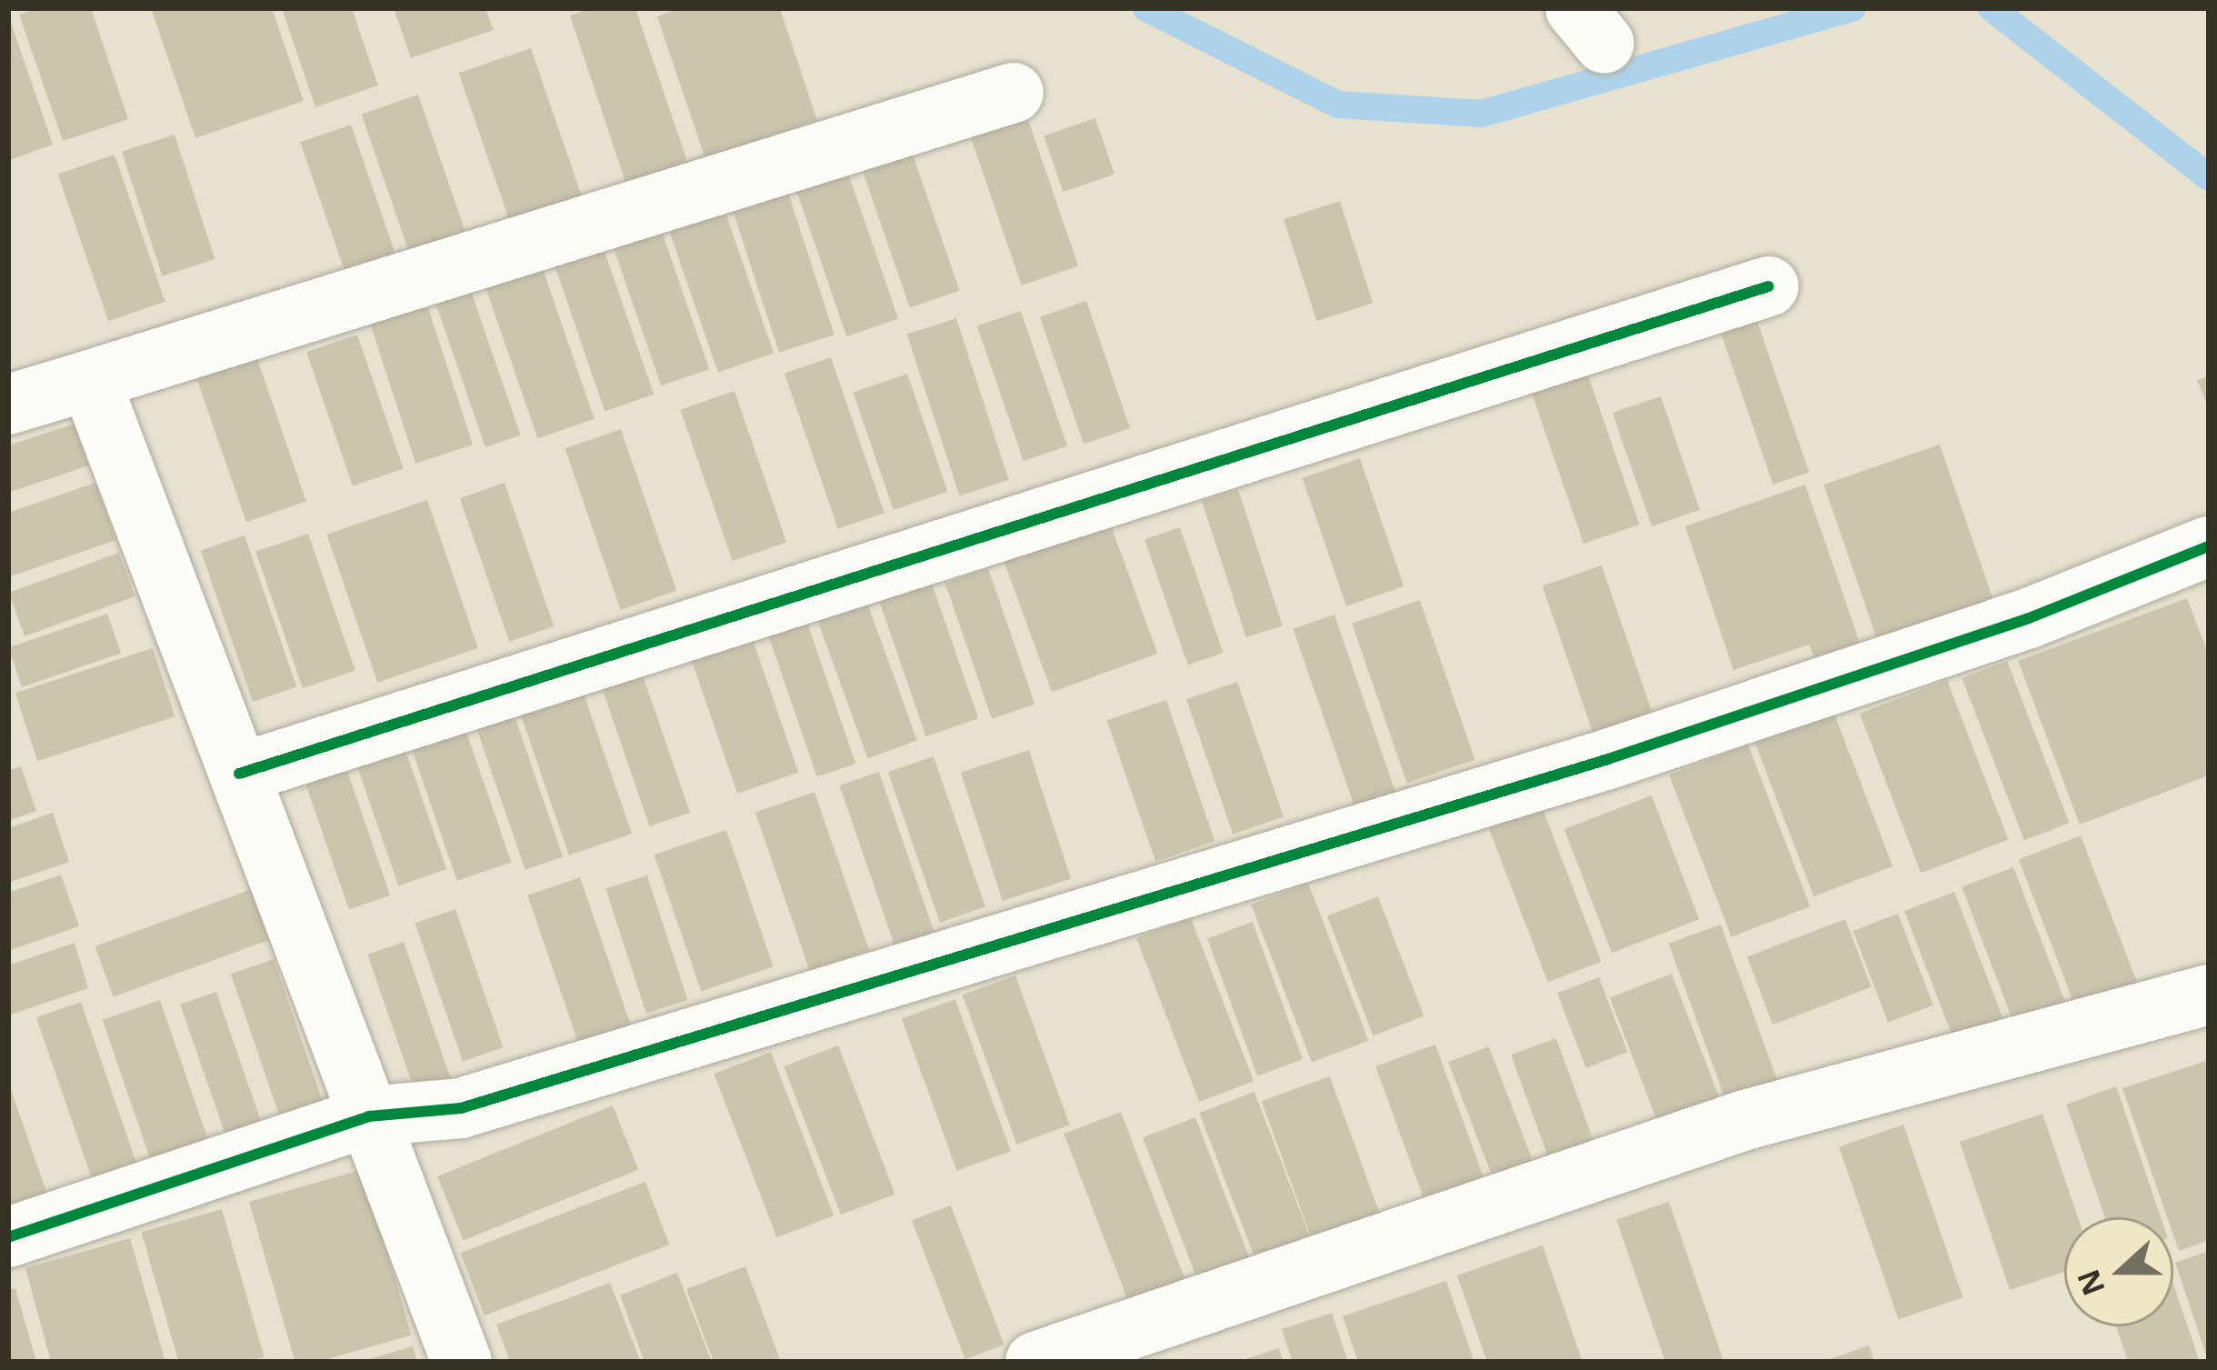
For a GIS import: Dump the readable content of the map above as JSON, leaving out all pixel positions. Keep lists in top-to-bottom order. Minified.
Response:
{"north":"left"}
